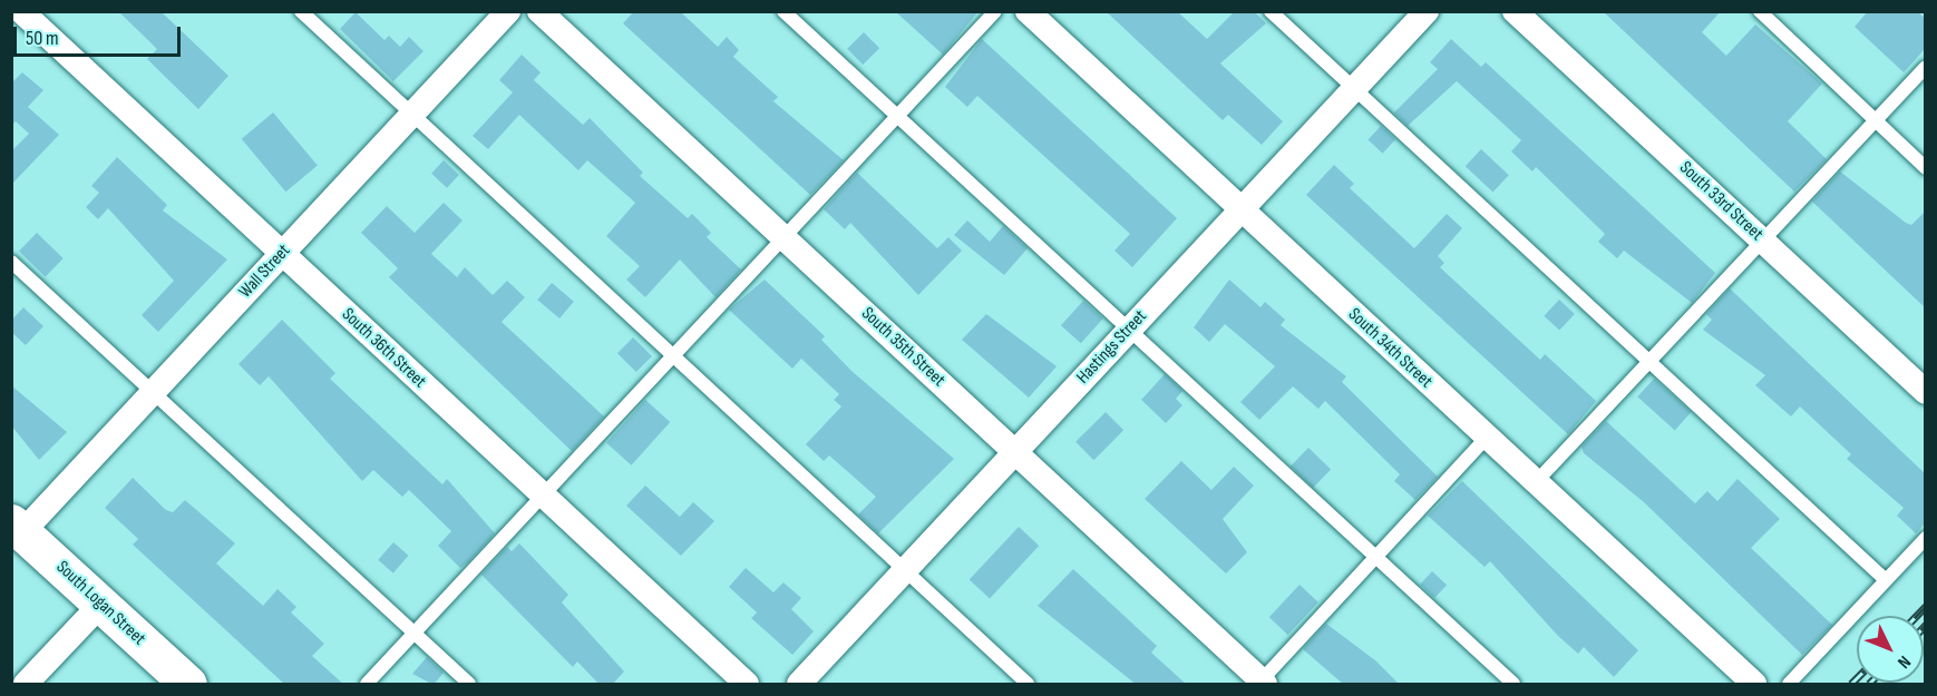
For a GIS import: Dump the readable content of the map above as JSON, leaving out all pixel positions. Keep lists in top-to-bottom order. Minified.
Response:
{"streets":{"street":["South 33rd Street","Wall Street","South 35th Street","Hastings Street","South 36th Street","South 34th Street","South Logan Street"]},"crossings":[["Wall Street","South 36th Street"],["Wall Street","South Logan Street"],["South 35th Street","Hastings Street"],["Hastings Street","South 34th Street"]],"scale_bar":"50 m","north":"bottom right"}
